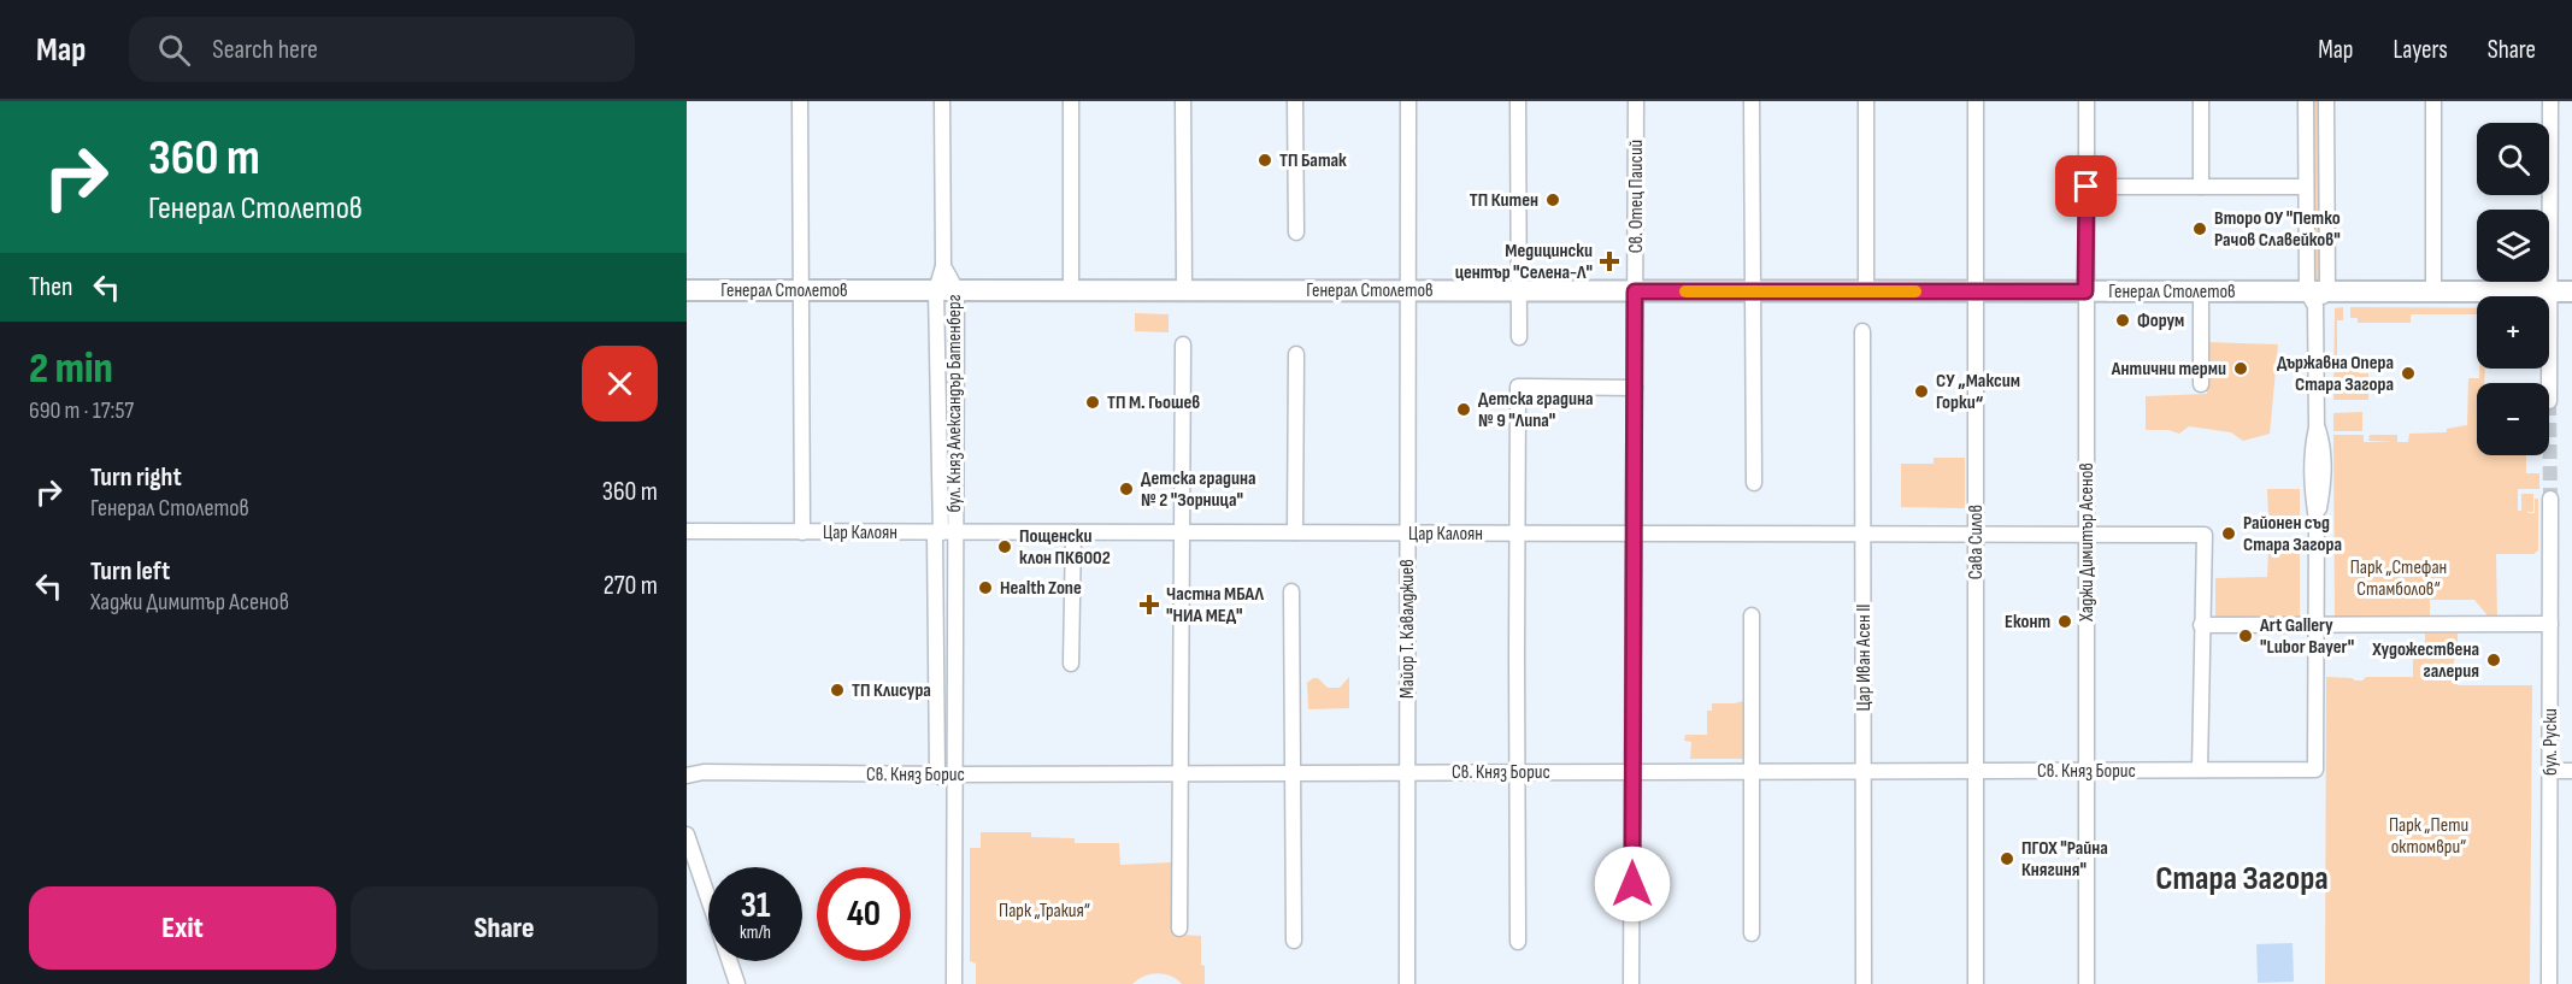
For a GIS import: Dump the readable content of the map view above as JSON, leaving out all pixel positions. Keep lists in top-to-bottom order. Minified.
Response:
{"streets":{"main road":["Генерал Столетов"],"street":["Св. Отец Паисий","бул. Княз Александър Батенберг","Цар Калоян","Сава Силов","Хаджи Димитър Асенов","Майор Т. Кавалджиев","Цар Иван Асен II","бул. Руски","Св. Княз Борис"]},"crossings":[["Св. Отец Паисий","Генерал Столетов"],["Св. Отец Паисий","Цар Калоян"],["Св. Отец Паисий","Св. Княз Борис"],["Генерал Столетов","бул. Княз Александър Батенберг"],["Генерал Столетов","Сава Силов"],["Генерал Столетов","Хаджи Димитър Асенов"],["Генерал Столетов","Майор Т. Кавалджиев"],["бул. Княз Александър Батенберг","Цар Калоян"],["бул. Княз Александър Батенберг","Св. Княз Борис"],["Цар Калоян","Сава Силов"],["Цар Калоян","Хаджи Димитър Асенов"],["Цар Калоян","Майор Т. Кавалджиев"],["Цар Калоян","Цар Иван Асен II"],["Сава Силов","Св. Княз Борис"],["Хаджи Димитър Асенов","Св. Княз Борис"],["Майор Т. Кавалджиев","Св. Княз Борис"],["Цар Иван Асен II","Св. Княз Борис"]],"districts":["Стара Загора"],"parks":["Парк „Стефан Стамболов“","Парк „Пети октомври“","Парк „Тракия“"],"places":{"other":["ТП Батак","ТП Китен","Второ ОУ \"Петко Рачов Славейков\"","Форум","Антични терми","Държавна Опера Стара Загора","СУ „Максим Горки“","ТП М. Гьошев","Детска градина № 9 \"Липа\"","Детска градина № 2 \"Зорница\"","Районен съд Стара Загора","Пощенски клон ПК6002","Health Zone","Еконт","Art Gallery \"Lubor Bayer\"","Художествена галерия","ТП Клисура","ПГОХ \"Райна Княгиня\""],"health":["Медицински център \"Селена-Л\"","Частна МБАЛ \"НИА МЕД\""]},"page":{"header":"Map","search":"Search here","nav":["Map","Layers","Share"],"turn":["360 m","Генерал Столетов"],"map_buttons":["+","−"],"then":"Then","heading":["2 min","690 m · 17:57"],"list":[{"name":"Turn right","note":"Генерал Столетов","value":"360 m"},{"name":"Turn left","note":"Хаджи Димитър Асенов","value":"270 m"}],"speed":"31 km/h","limit":"40","buttons":["Exit","Share"]}}
